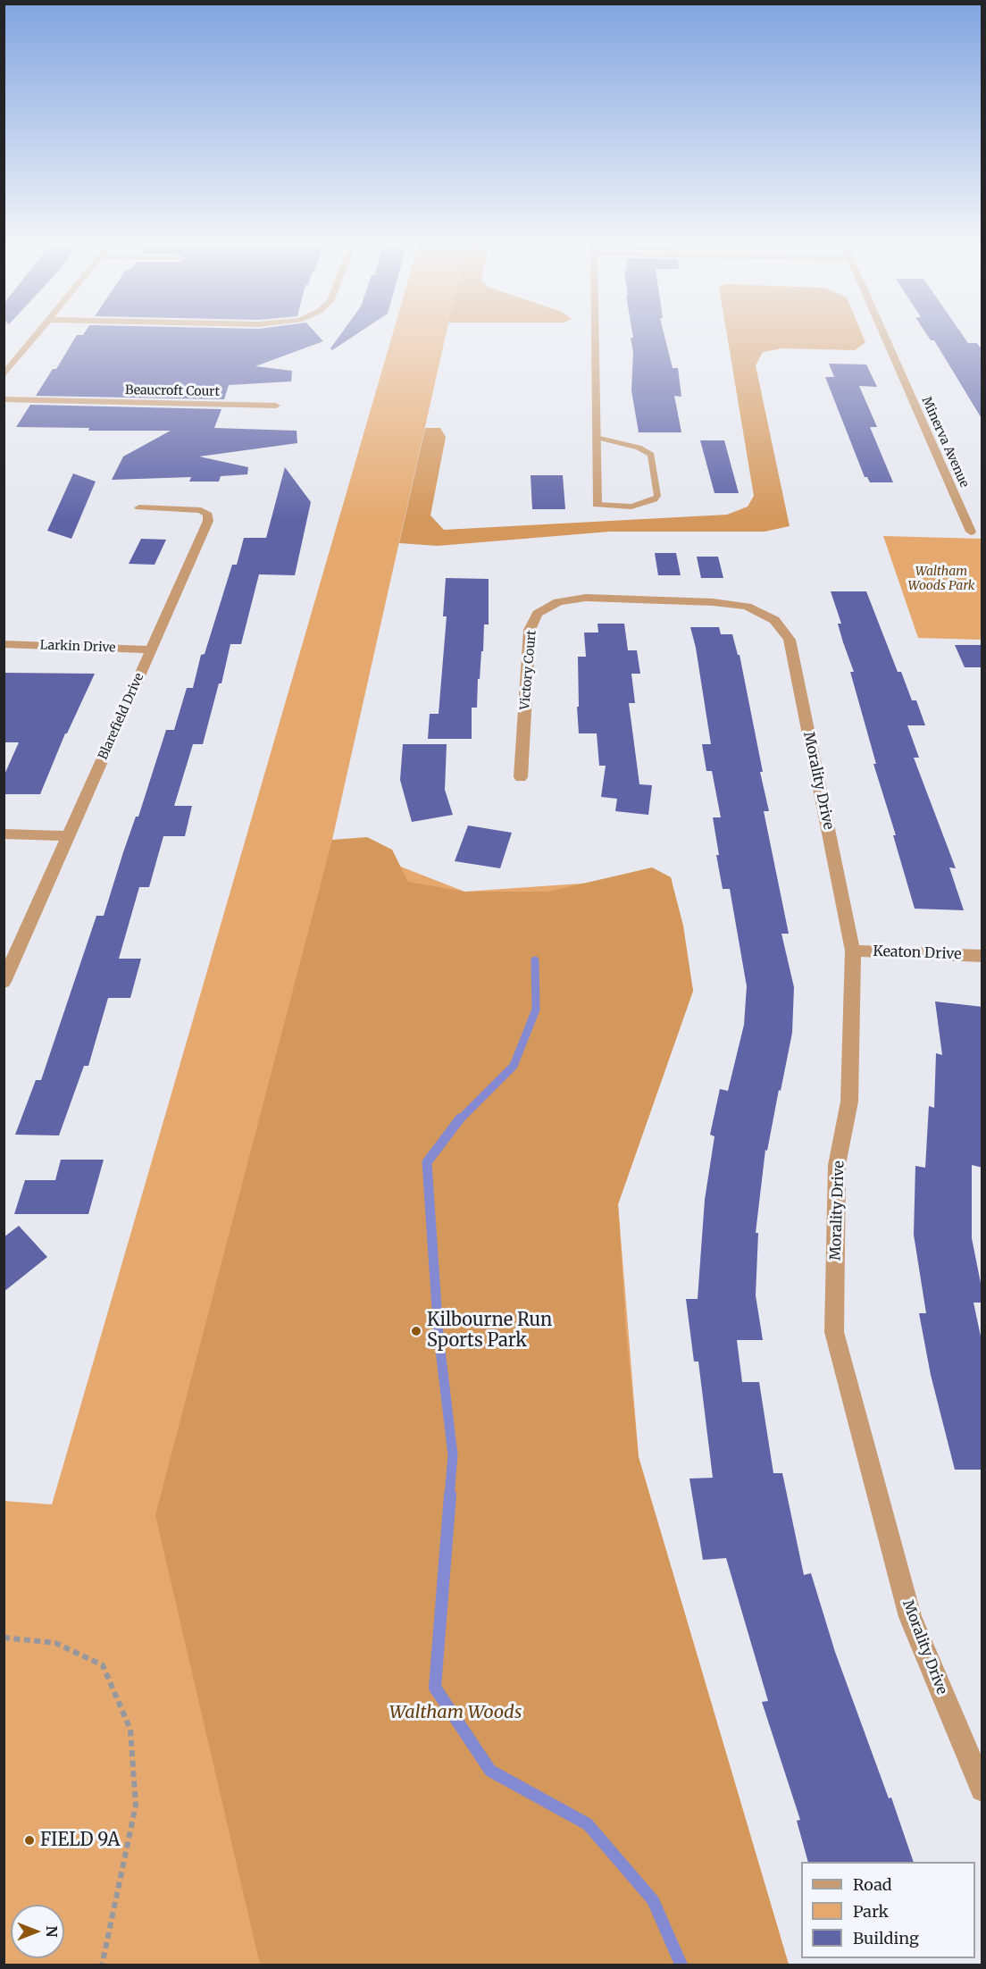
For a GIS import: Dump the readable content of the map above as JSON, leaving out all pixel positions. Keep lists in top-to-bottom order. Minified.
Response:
{"streets":{"street":["Beaucroft Court","Minerva Avenue","Larkin Drive","Victory Court","Blarefield Drive","Morality Drive","Keaton Drive"]},"crossings":[["Larkin Drive","Blarefield Drive"],["Victory Court","Morality Drive"],["Morality Drive","Keaton Drive"]],"parks":["Waltham Woods Park","Waltham Woods"],"places":["Kilbourne Run Sports Park","FIELD 9A"],"legend":["Road","Park","Building"],"north":"right"}
